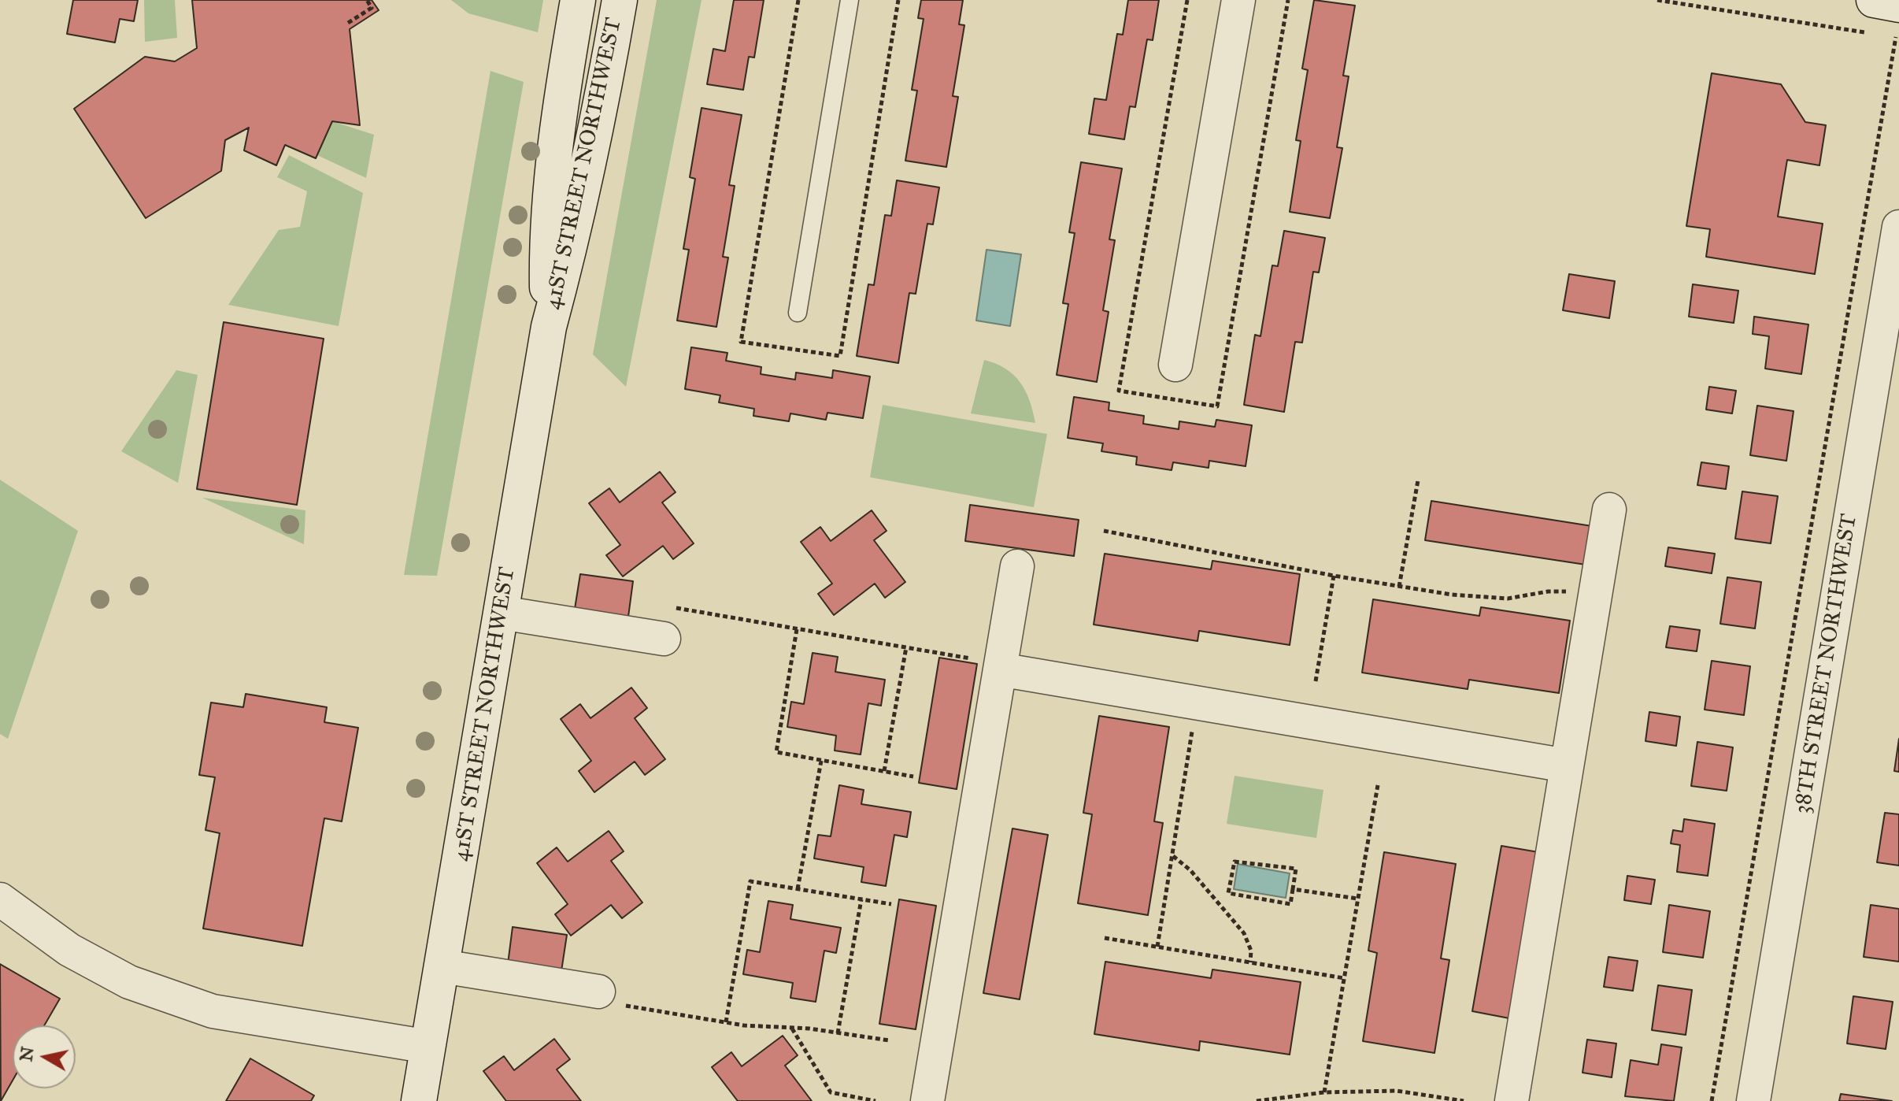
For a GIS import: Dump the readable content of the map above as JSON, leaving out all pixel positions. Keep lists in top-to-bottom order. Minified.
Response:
{"streets":{"main road":["41ST STREET NORTHWEST"],"street":["38TH STREET NORTHWEST"]},"north":"left"}
